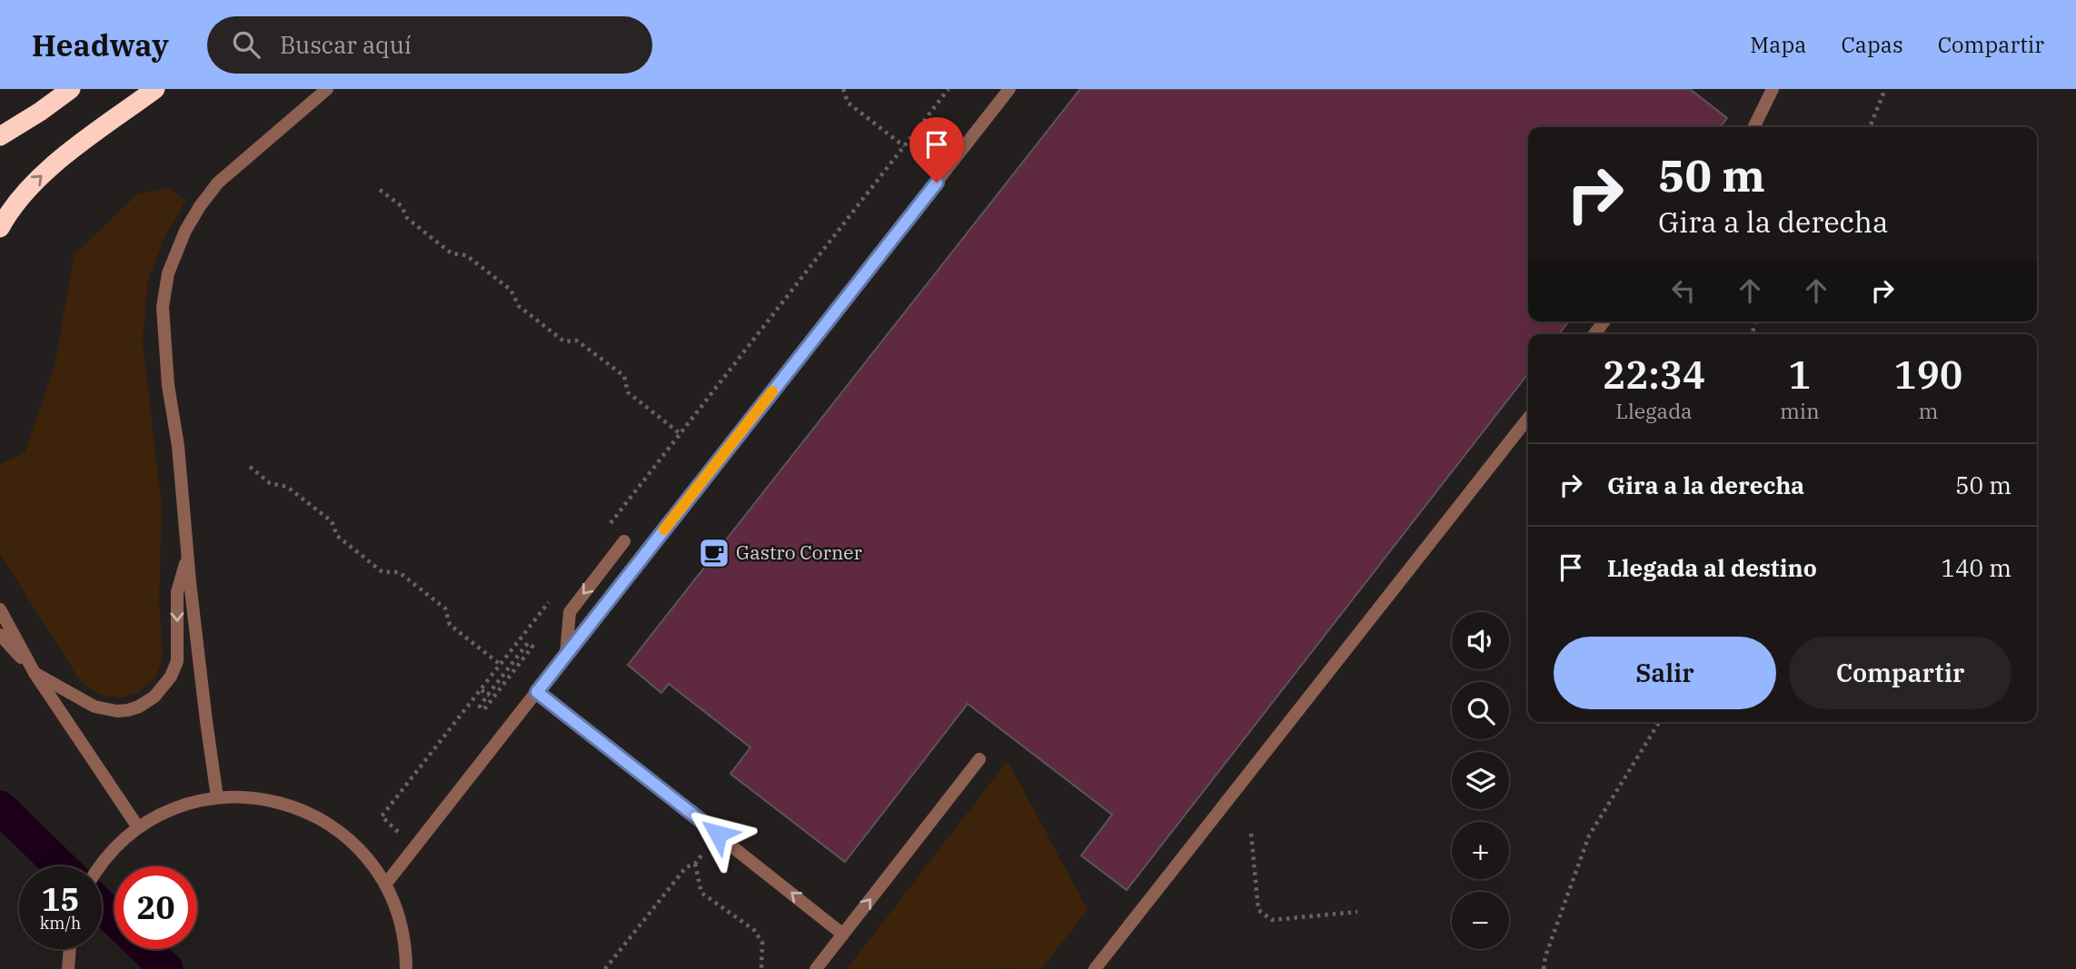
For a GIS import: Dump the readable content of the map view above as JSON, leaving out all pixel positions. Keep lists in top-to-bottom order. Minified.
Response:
{"places":{"cafe":["Gastro Corner"]},"page":{"header":"Headway","search":"Buscar aquí","nav":["Mapa","Capas","Compartir"],"turn":["50 m","Gira a la derecha"],"eta":["22:34","Llegada","1","min","190","m"],"list":[{"name":"Gira a la derecha","value":"50 m"},{"name":"Llegada al destino","value":"140 m"}],"map_buttons":["+","−"],"buttons":["Salir","Compartir"],"speed":"15 km/h","limit":"20"}}
